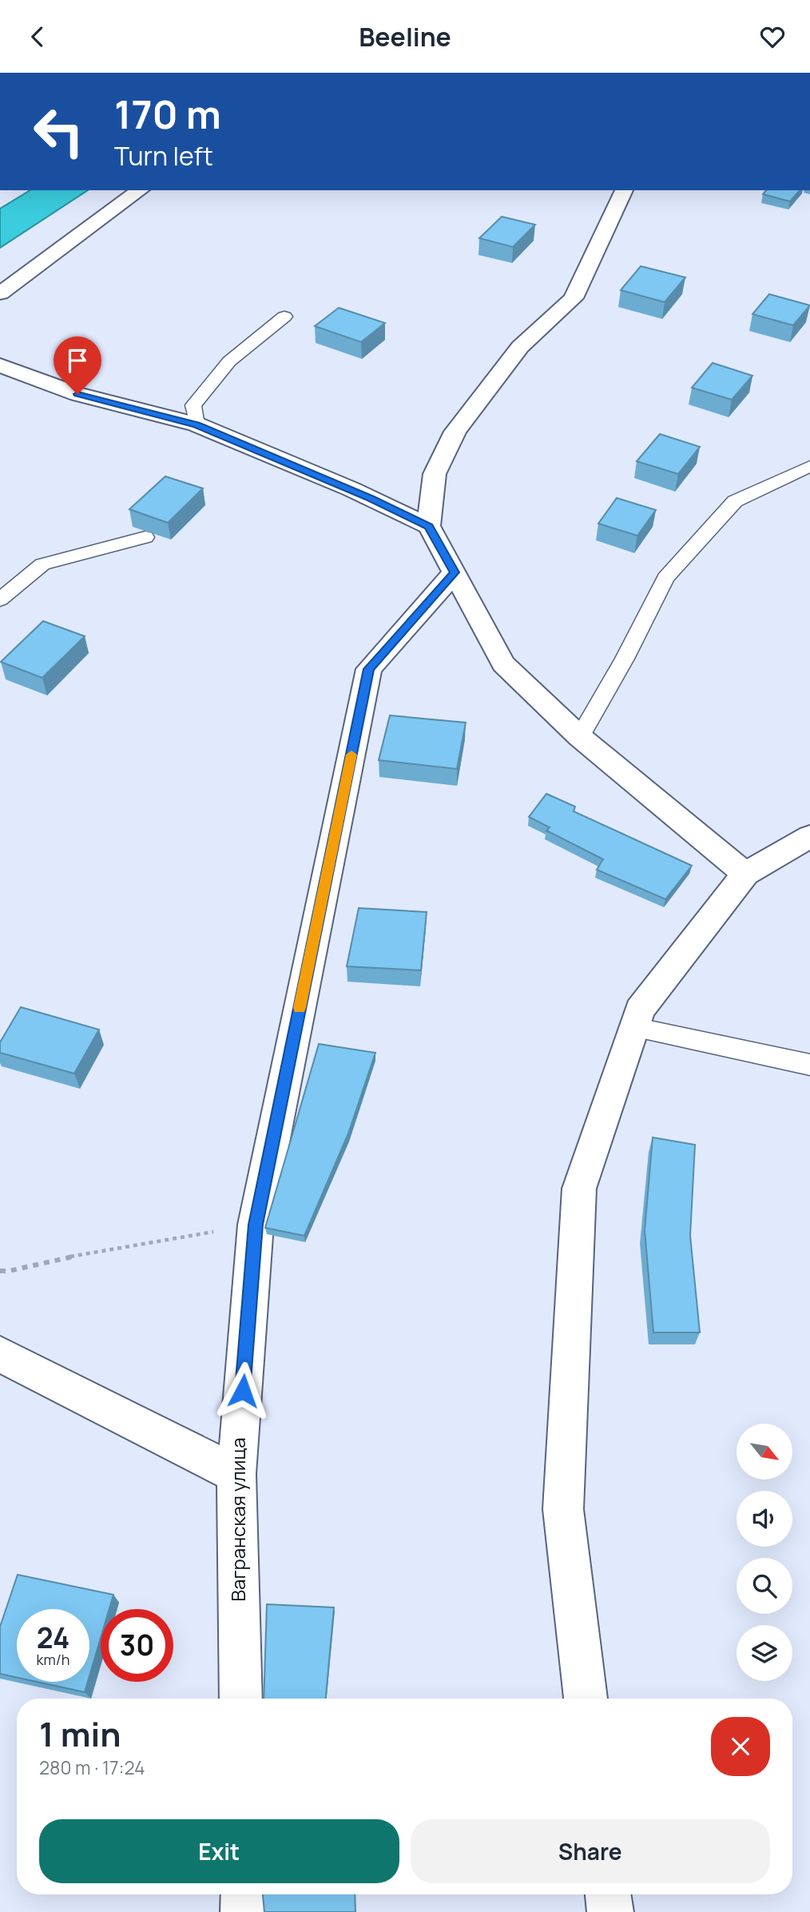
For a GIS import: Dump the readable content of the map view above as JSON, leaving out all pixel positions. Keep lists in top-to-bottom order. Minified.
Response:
{"streets":{"street":["Вагранская улица"]},"north":"bottom right","page":{"header":"Beeline","turn":["170 m","Turn left"],"speed":"24 km/h","limit":"30","heading":["1 min","280 m · 17:24"],"buttons":["Exit","Share"]}}
